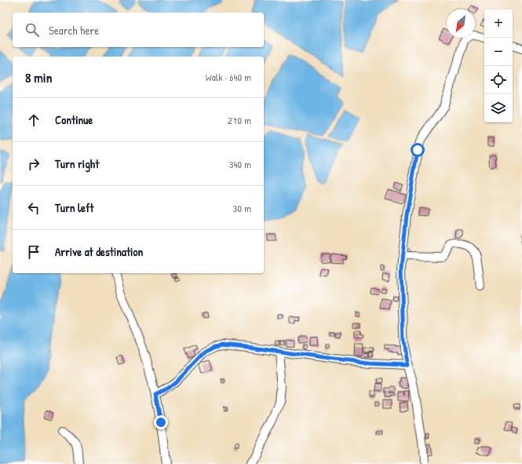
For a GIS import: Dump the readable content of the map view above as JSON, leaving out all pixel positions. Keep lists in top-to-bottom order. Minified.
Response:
{"north":"bottom left","page":{"map_buttons":["+","−"],"search":"Search here","heading":["8 min","Walk · 640 m"],"list":[["Continue","270 m"],["Turn right","340 m"],["Turn left","30 m"],"Arrive at destination"]}}
